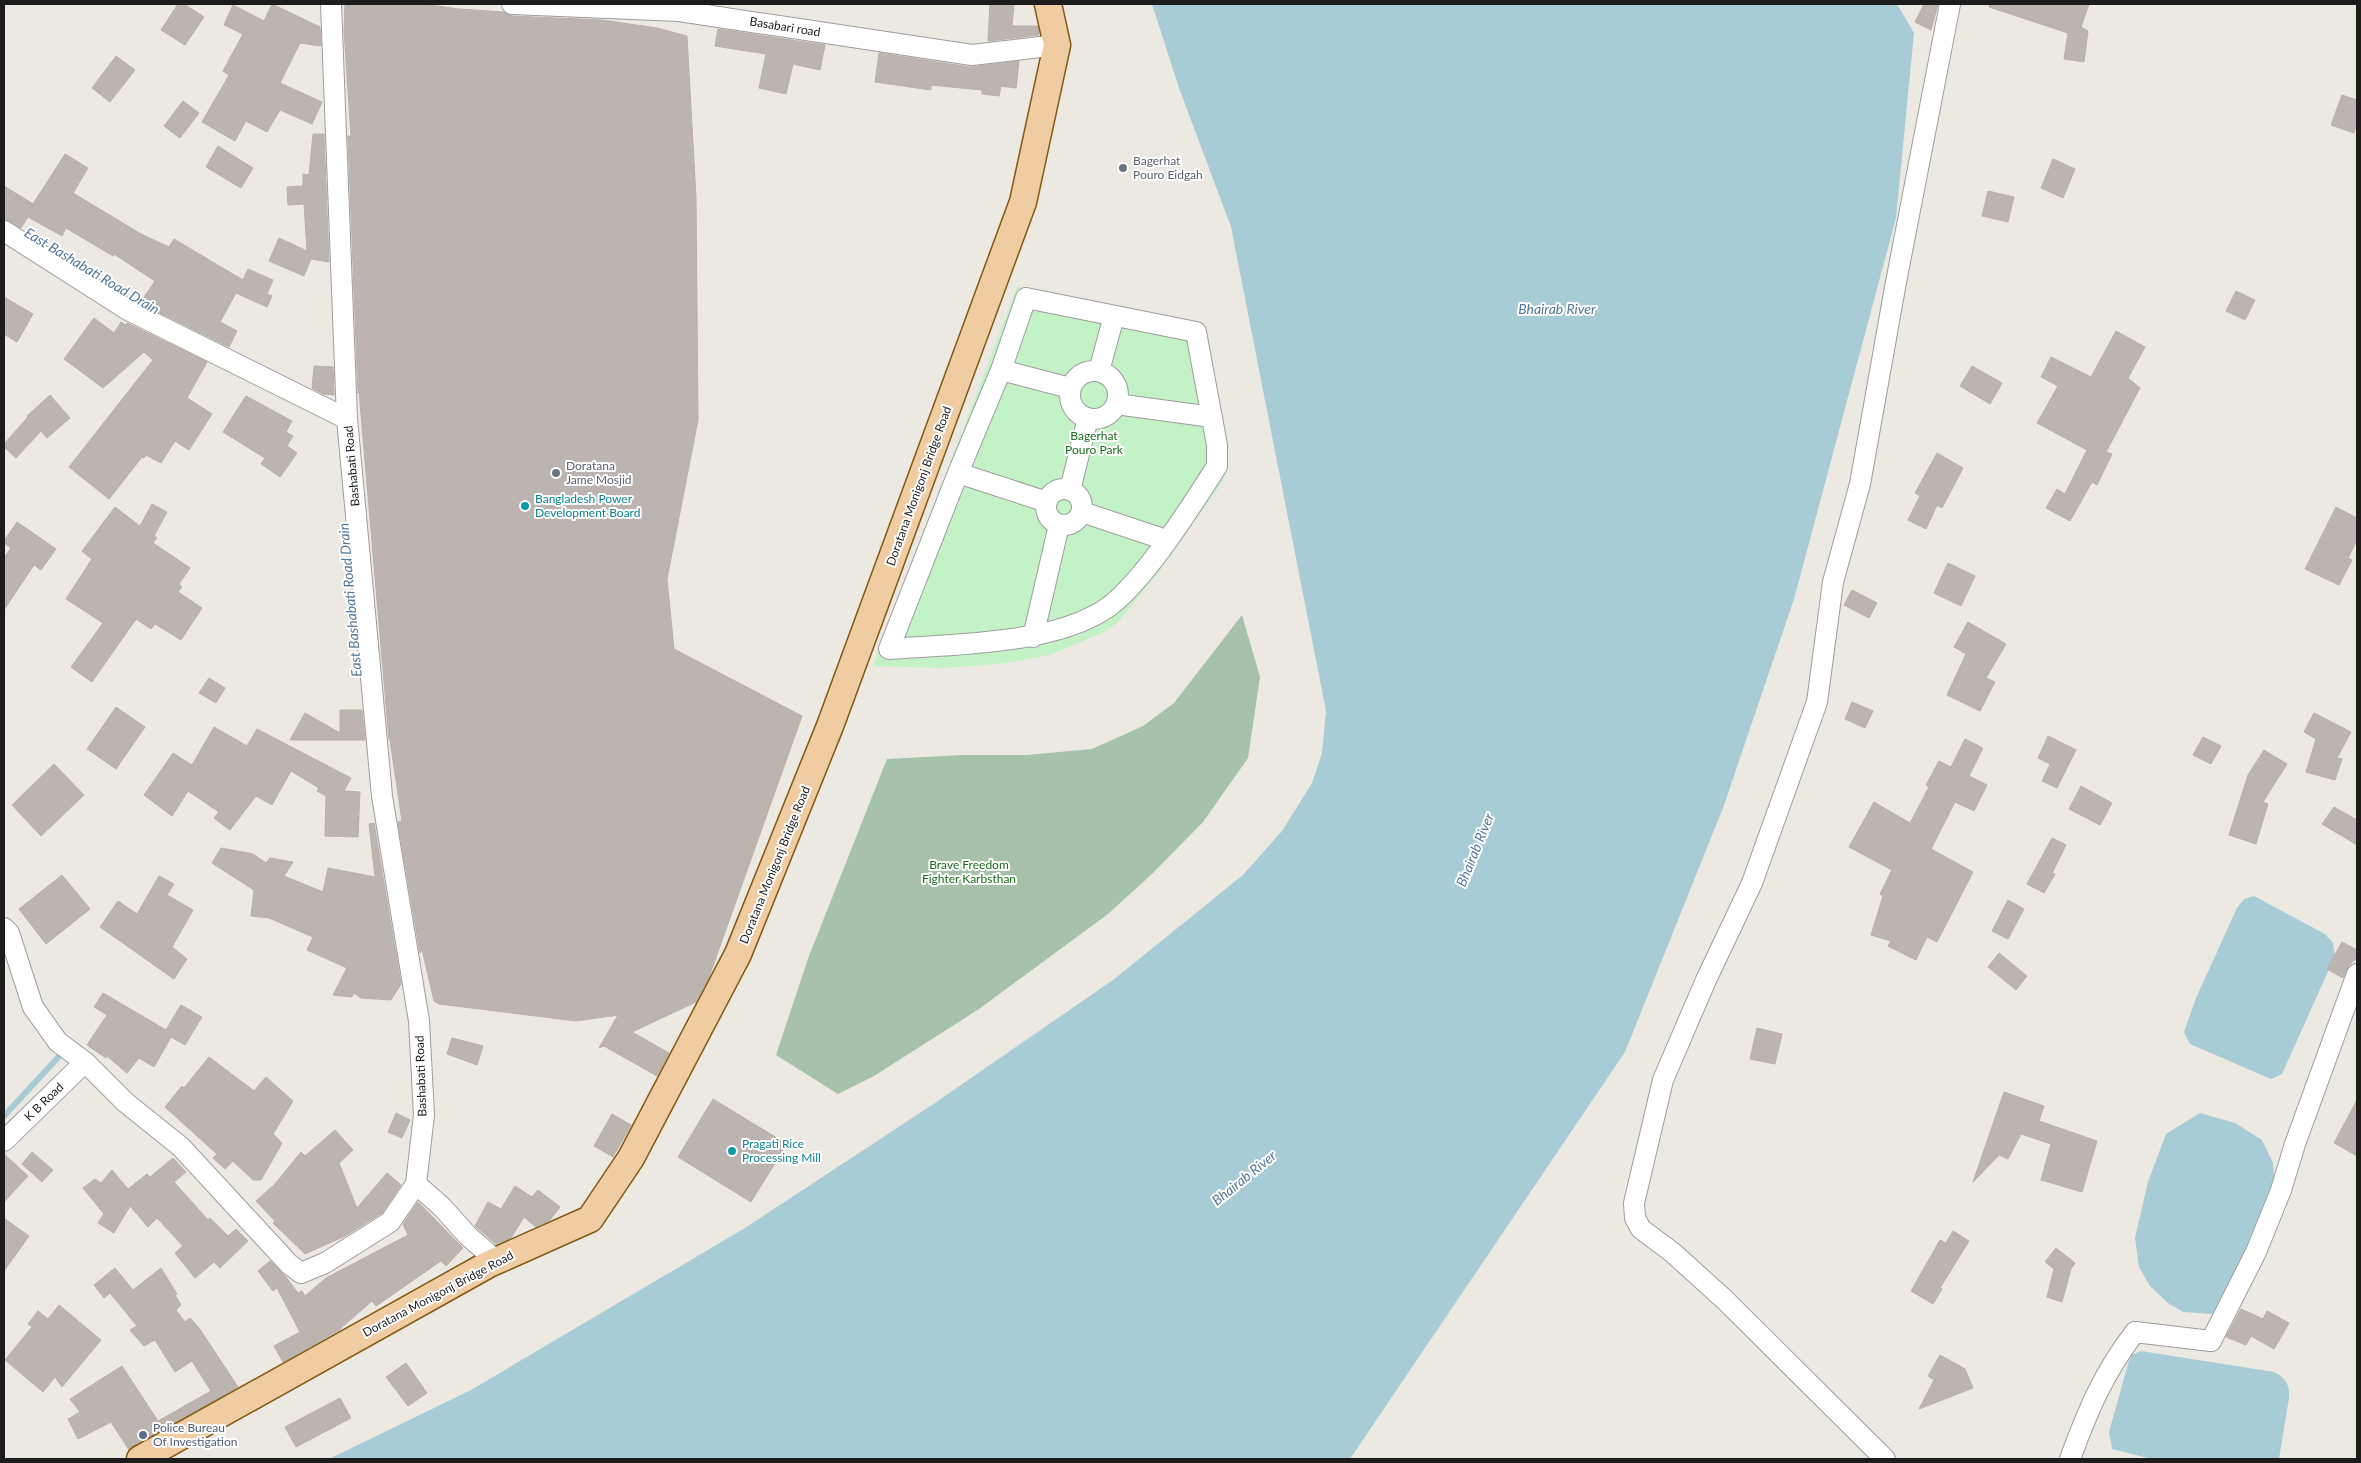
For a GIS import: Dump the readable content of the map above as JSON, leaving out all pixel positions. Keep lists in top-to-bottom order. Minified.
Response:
{"streets":{"main road":["Doratana Monigonj Bridge Road"],"street":["Basabari road","Bashabati Road","K B Road"]},"crossings":[["Basabari road","Doratana Monigonj Bridge Road"],["Bashabati Road","K B Road"]],"water":["East Bashabati Road Drain","Bhairab River"],"parks":["Bagerhat Pouro Park","Brave Freedom Fighter Karbsthan"],"places":["Bagerhat Pouro Eidgah","Doratana Jame Mosjid","Bangladesh Power Development Board","Pragati Rice Processing Mill","Police Bureau Of Investigation"]}
